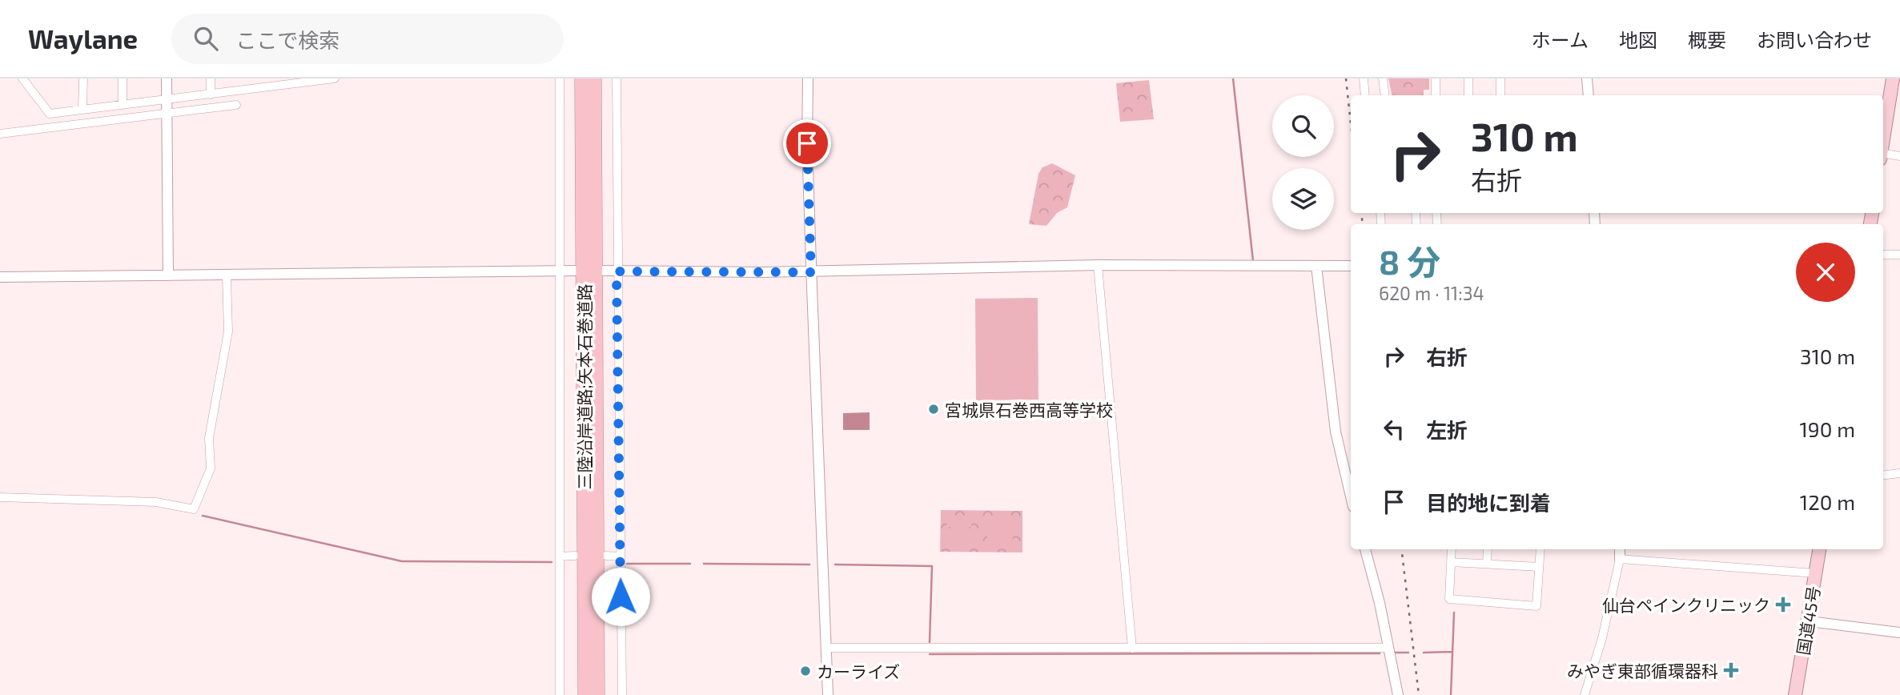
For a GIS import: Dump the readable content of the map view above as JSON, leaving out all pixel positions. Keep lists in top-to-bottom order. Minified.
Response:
{"streets":{"highway":["三陸沿岸道路;矢本石巻道路","国道45号"]},"places":{"other":["宮城県石巻西高等学校","カーライズ"],"health":["仙台ペインクリニック","みやぎ東部循環器科"]},"page":{"header":"Waylane","search":"ここで検索","nav":["ホーム","地図","概要","お問い合わせ"],"turn":["310 m","右折"],"heading":["8 分","620 m · 11:34"],"list":[{"name":"右折","value":"310 m"},{"name":"左折","value":"190 m"},{"name":"目的地に到着","value":"120 m"}]}}
